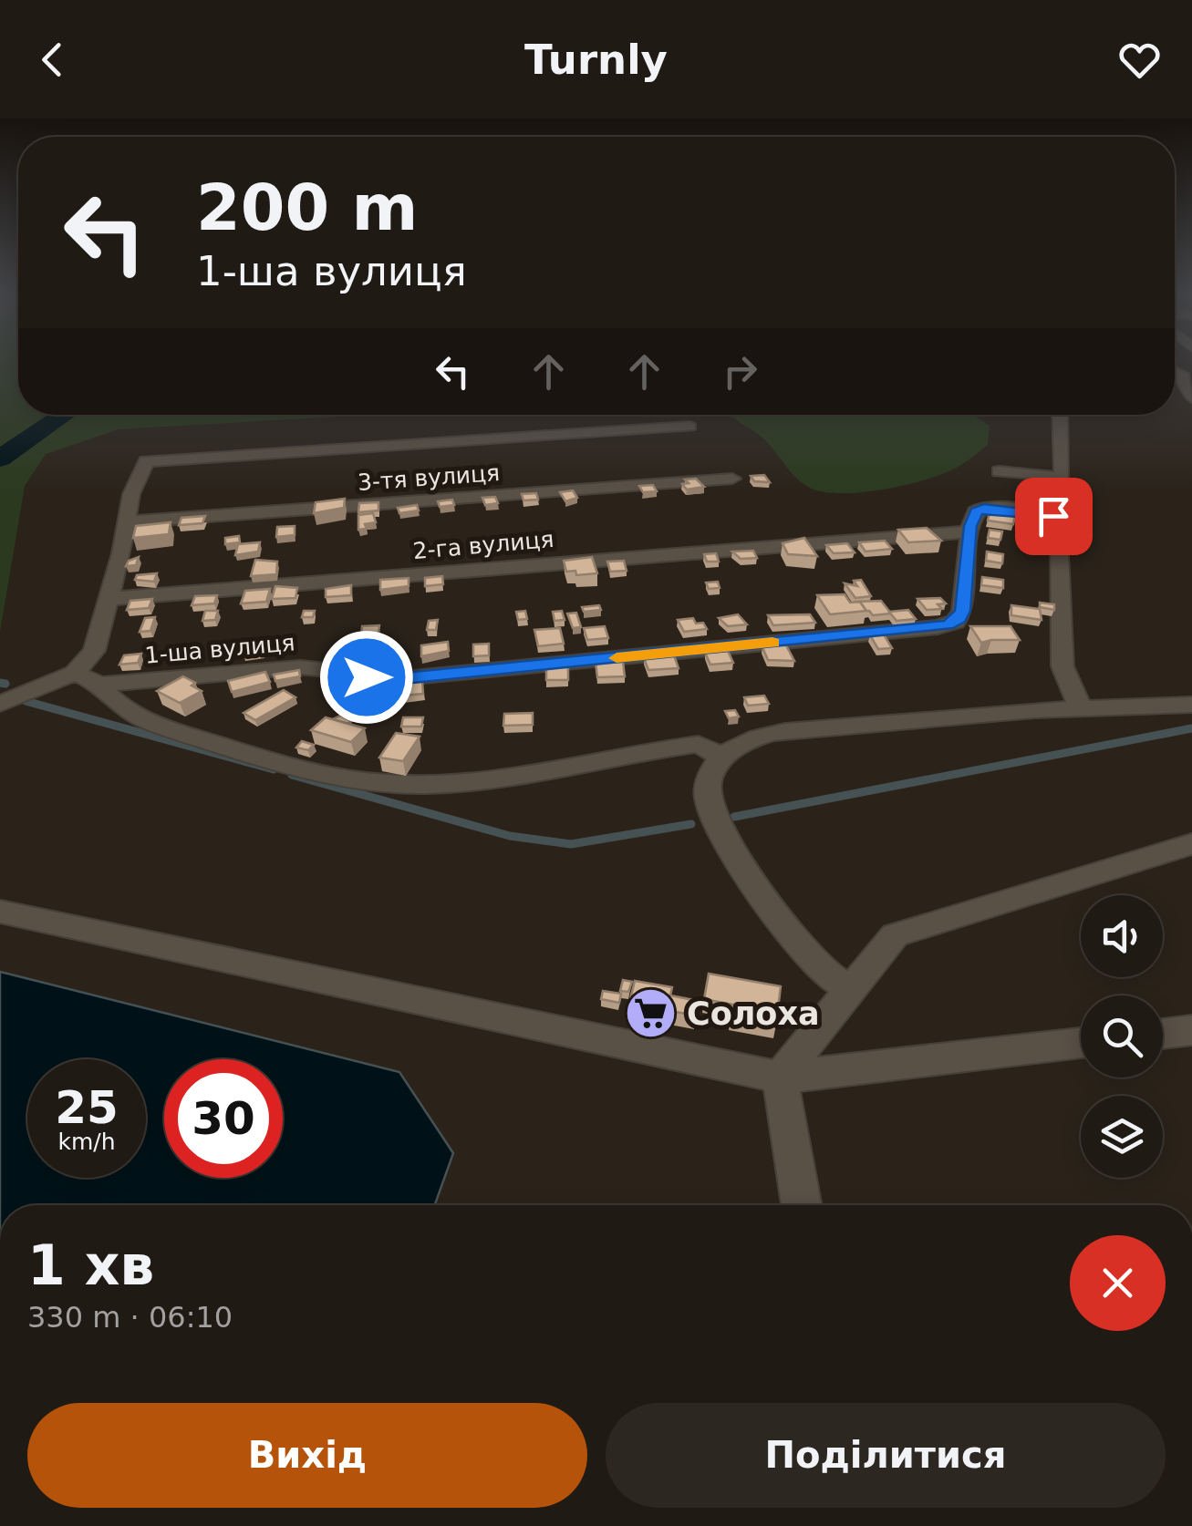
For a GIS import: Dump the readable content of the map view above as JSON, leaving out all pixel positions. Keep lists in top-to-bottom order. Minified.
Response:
{"streets":{"street":["3-тя вулиця","2-га вулиця","1-ша вулиця"]},"crossings":[["2-га вулиця","1-ша вулиця"]],"places":{"supermarket":["Солоха"]},"page":{"header":"Turnly","turn":["200 m","1-ша вулиця"],"speed":"25 km/h","limit":"30","heading":["1 хв","330 m · 06:10"],"buttons":["Вихід","Поділитися"]}}
